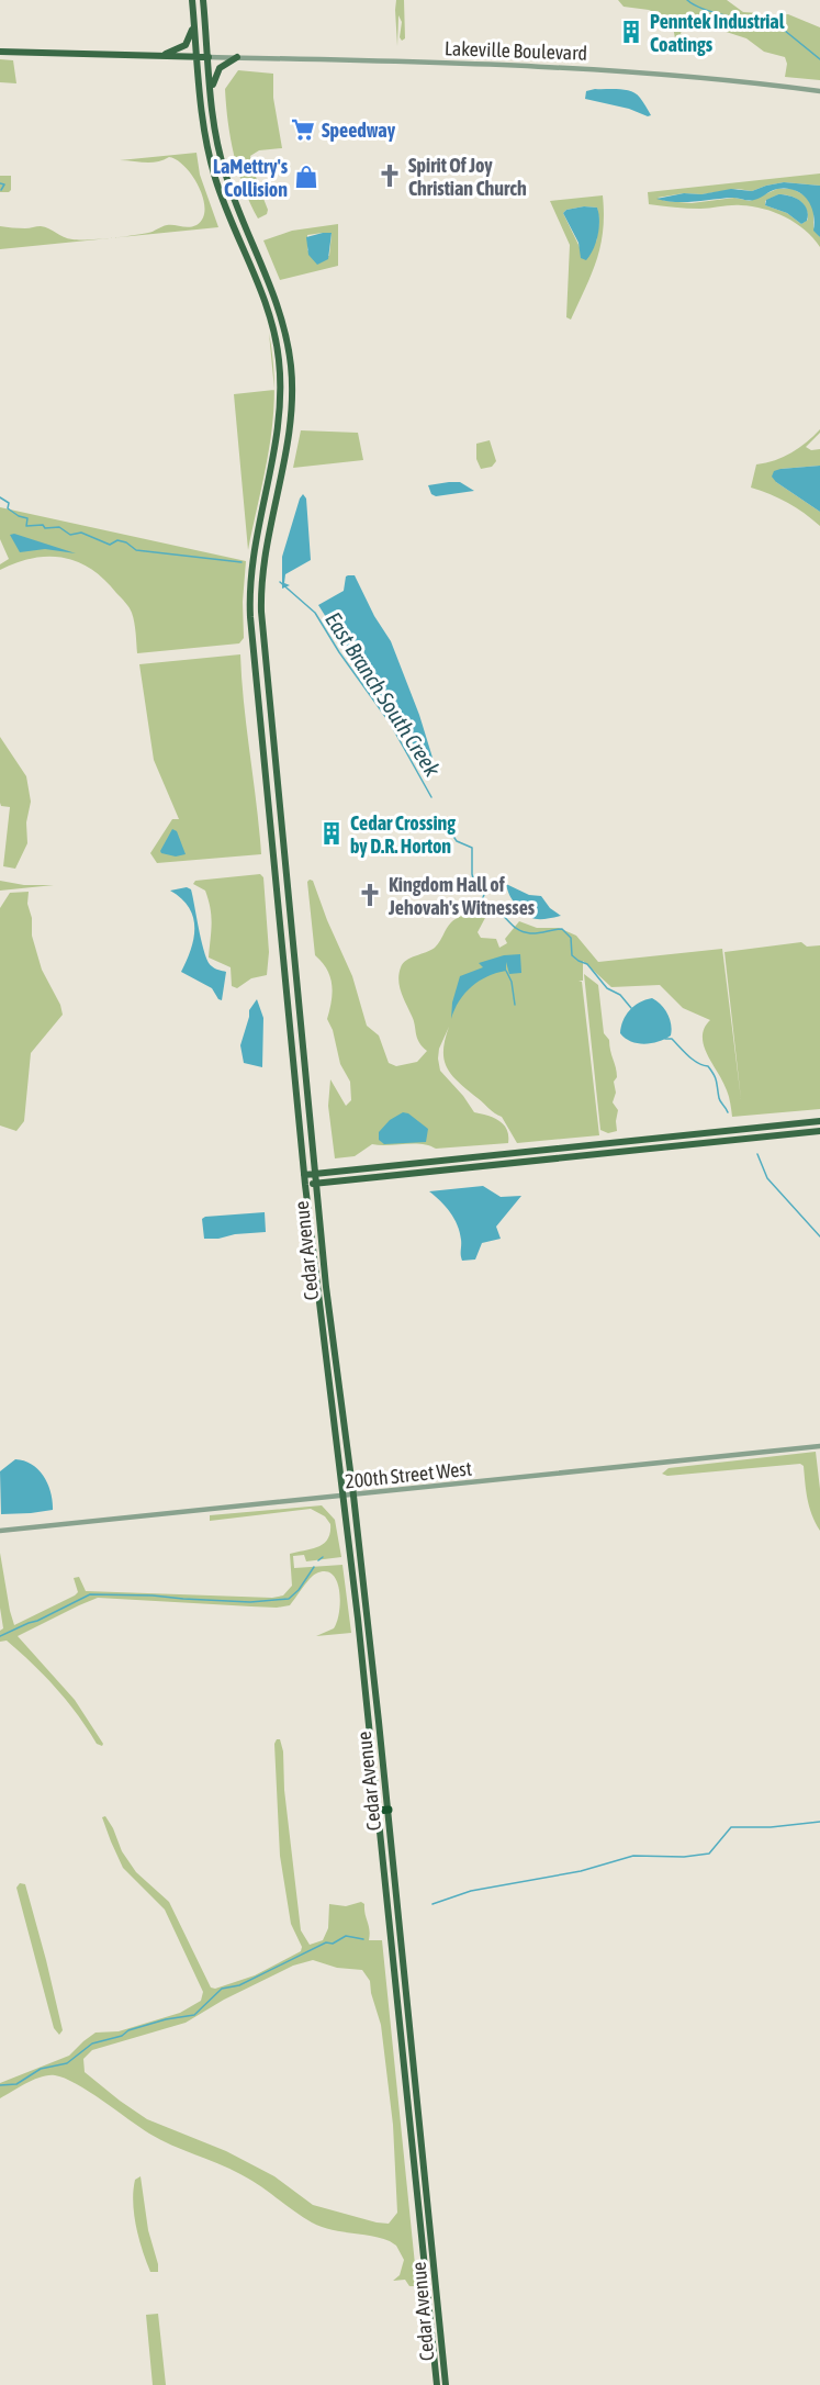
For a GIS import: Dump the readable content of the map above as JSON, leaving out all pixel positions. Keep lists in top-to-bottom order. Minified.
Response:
{"streets":{"main road":["Cedar Avenue"],"street":["Lakeville Boulevard","200th Street West"]},"crossings":[["Lakeville Boulevard","Cedar Avenue"],["Cedar Avenue","200th Street West"]],"water":["East Branch South Creek"],"places":{"building":["Penntek Industrial Coatings","Cedar Crossing by D.R. Horton"],"supermarket":["Speedway"],"church":["Spirit Of Joy Christian Church","Kingdom Hall of Jehovah's Witnesses"],"shop":["LaMettry's Collision"]}}
